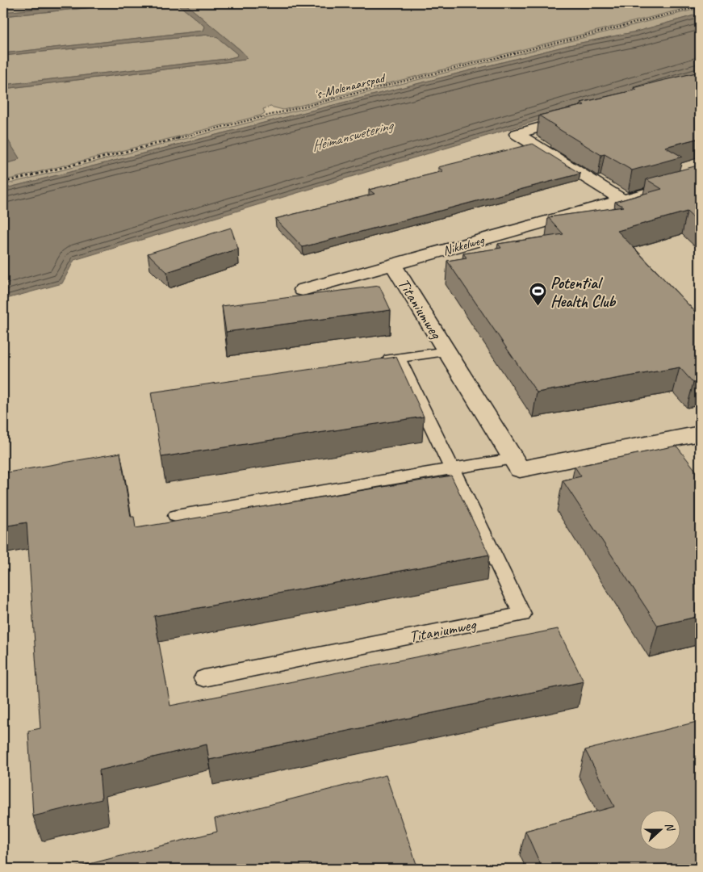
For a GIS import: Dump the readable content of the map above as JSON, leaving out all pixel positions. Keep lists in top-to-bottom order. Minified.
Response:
{"streets":{"street":["Nikkelweg","Titaniumweg"],"path":["'s-Molenaarspad"]},"crossings":[["Nikkelweg","Titaniumweg"]],"water":["Heimanswetering"],"places":{"sports":["Potential Health Club"]},"north":"right"}
